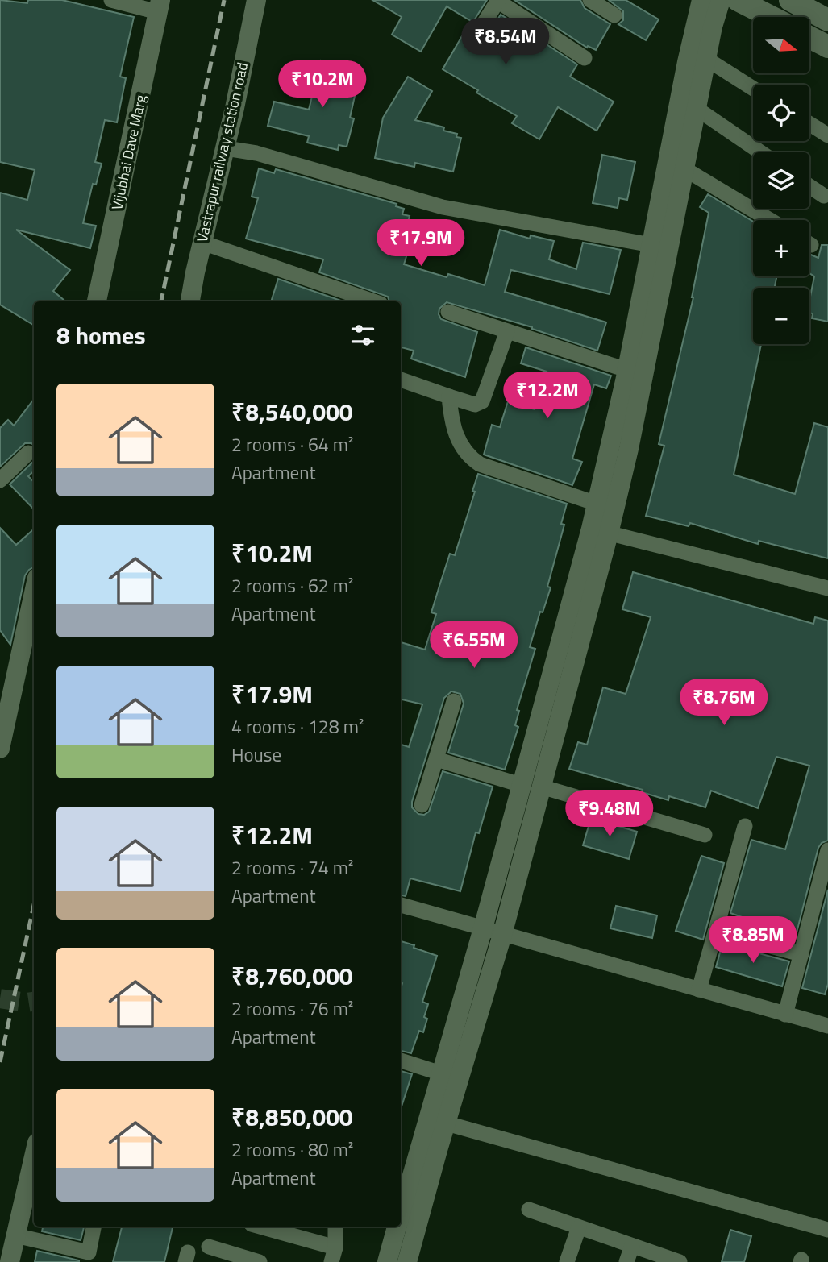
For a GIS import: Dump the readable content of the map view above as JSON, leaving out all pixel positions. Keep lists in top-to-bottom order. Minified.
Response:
{"streets":{"street":["Vijubhai Dave Marg","Vastrapur railway station road"]},"north":"right","page":{"map_buttons":["+","−"],"price":["₹8.54M","₹10.2M","₹17.9M","₹12.2M","₹6.55M","₹8.76M","₹9.48M","₹8.85M"],"heading":"8 homes","list":[{"name":"₹8,540,000","note":"2 rooms · 64 m² · Apartment"},{"name":"₹10.2M","note":"2 rooms · 62 m² · Apartment"},{"name":"₹17.9M","note":"4 rooms · 128 m² · House"},{"name":"₹12.2M","note":"2 rooms · 74 m² · Apartment"},{"name":"₹8,760,000","note":"2 rooms · 76 m² · Apartment"},{"name":"₹8,850,000","note":"2 rooms · 80 m² · Apartment"}]}}
